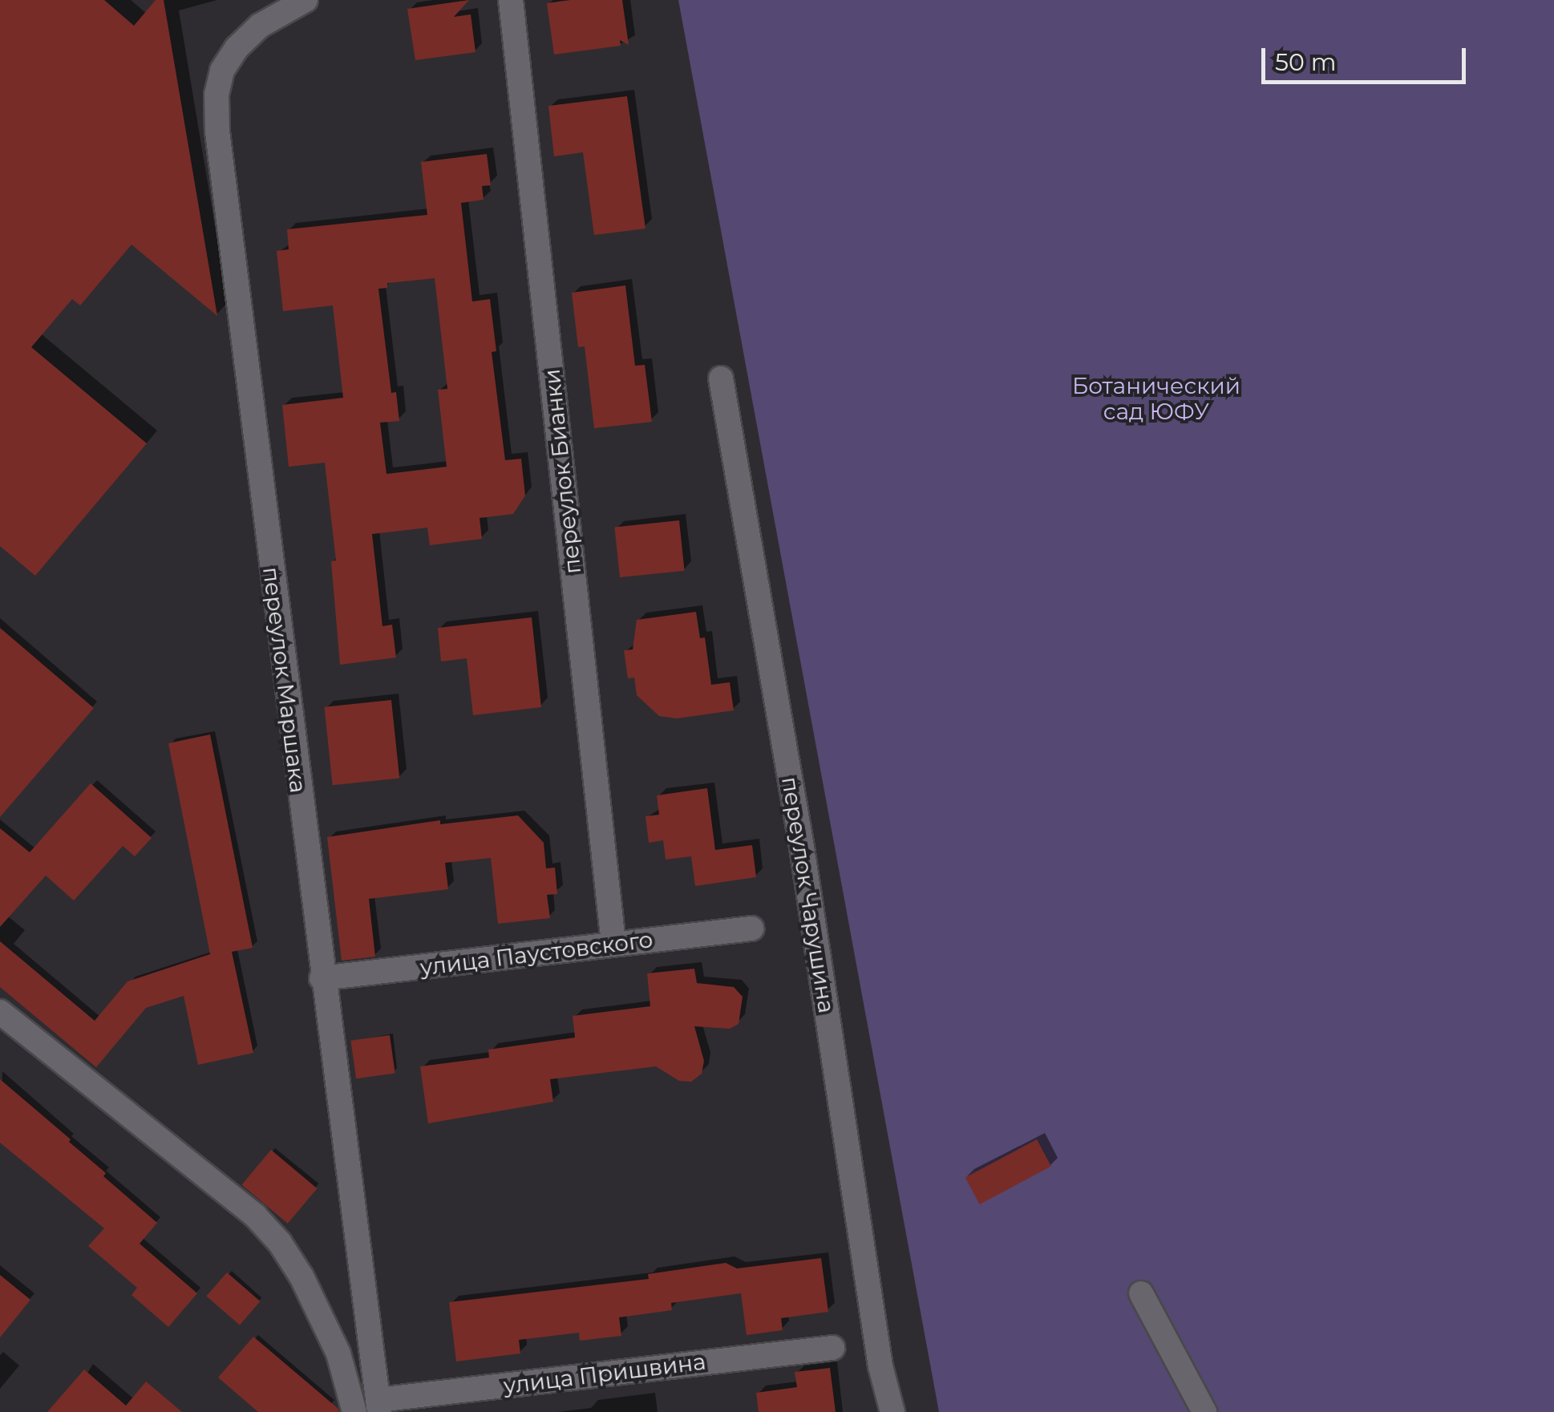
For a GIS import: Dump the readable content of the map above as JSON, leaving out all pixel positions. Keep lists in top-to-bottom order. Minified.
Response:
{"streets":{"street":["переулок Бианки","переулок Маршака","переулок Чарушина","улица Паустовского","улица Пришвина"]},"crossings":[["переулок Бианки","улица Паустовского"],["переулок Маршака","улица Паустовского"],["переулок Маршака","улица Пришвина"]],"parks":["Ботанический сад ЮФУ"],"scale_bar":"50 m"}
